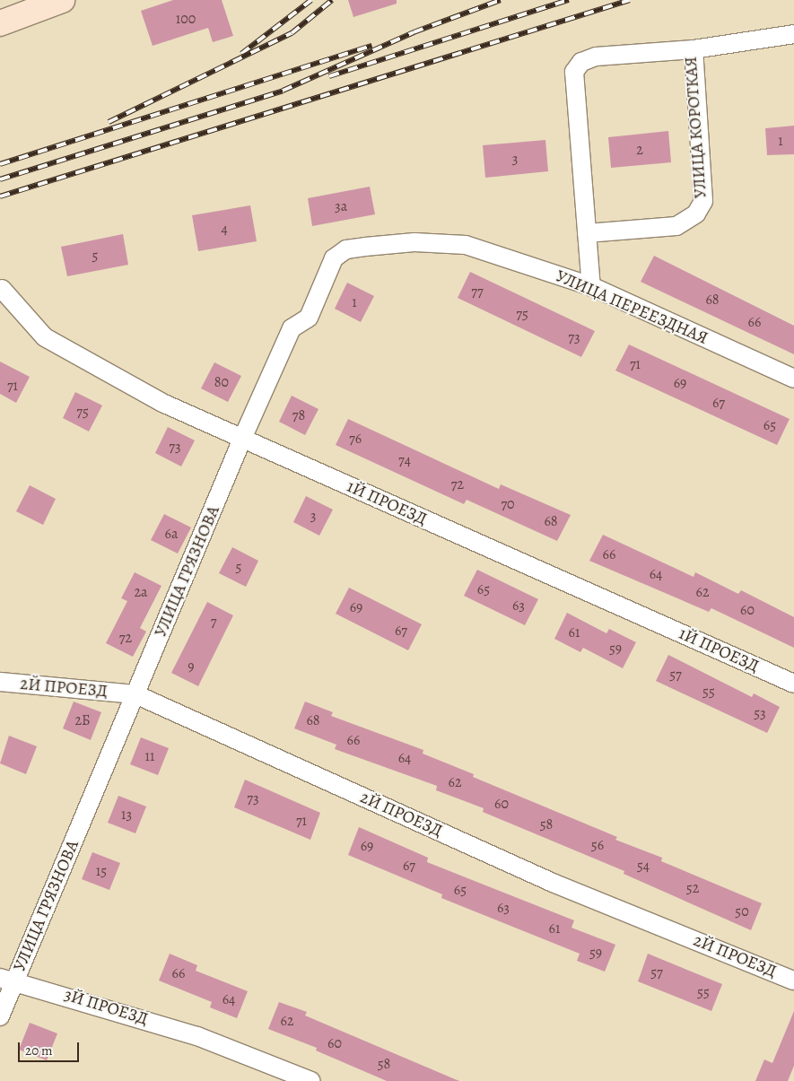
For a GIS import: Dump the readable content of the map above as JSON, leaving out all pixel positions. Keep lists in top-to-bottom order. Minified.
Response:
{"streets":{"street":["УЛИЦА КОРОТКАЯ","УЛИЦА ПЕРЕЕЗДНАЯ","1Й ПРОЕЗД","УЛИЦА ГРЯЗНОВА","2Й ПРОЕЗД","3Й ПРОЕЗД"]},"crossings":[["УЛИЦА КОРОТКАЯ","УЛИЦА ПЕРЕЕЗДНАЯ"],["УЛИЦА ПЕРЕЕЗДНАЯ","УЛИЦА ГРЯЗНОВА"],["1Й ПРОЕЗД","УЛИЦА ГРЯЗНОВА"],["УЛИЦА ГРЯЗНОВА","2Й ПРОЕЗД"],["УЛИЦА ГРЯЗНОВА","3Й ПРОЕЗД"]],"house_numbers":["100","1","2","3","3а","4","5","77","68","1","75","66","73","71","80","69","71","67","75","78","65","76","73","74","72","70","3","68","6а","66","5","64","65","2а","62","63","69","60","7","67","61","72","59","9","57","55","53","2Б","68","66","11","64","62","73","60","13","71","58","56","69","67","54","15","52","65","63","50","61","59","57","66","55","64","62","60","58"],"scale_bar":"20 m"}
